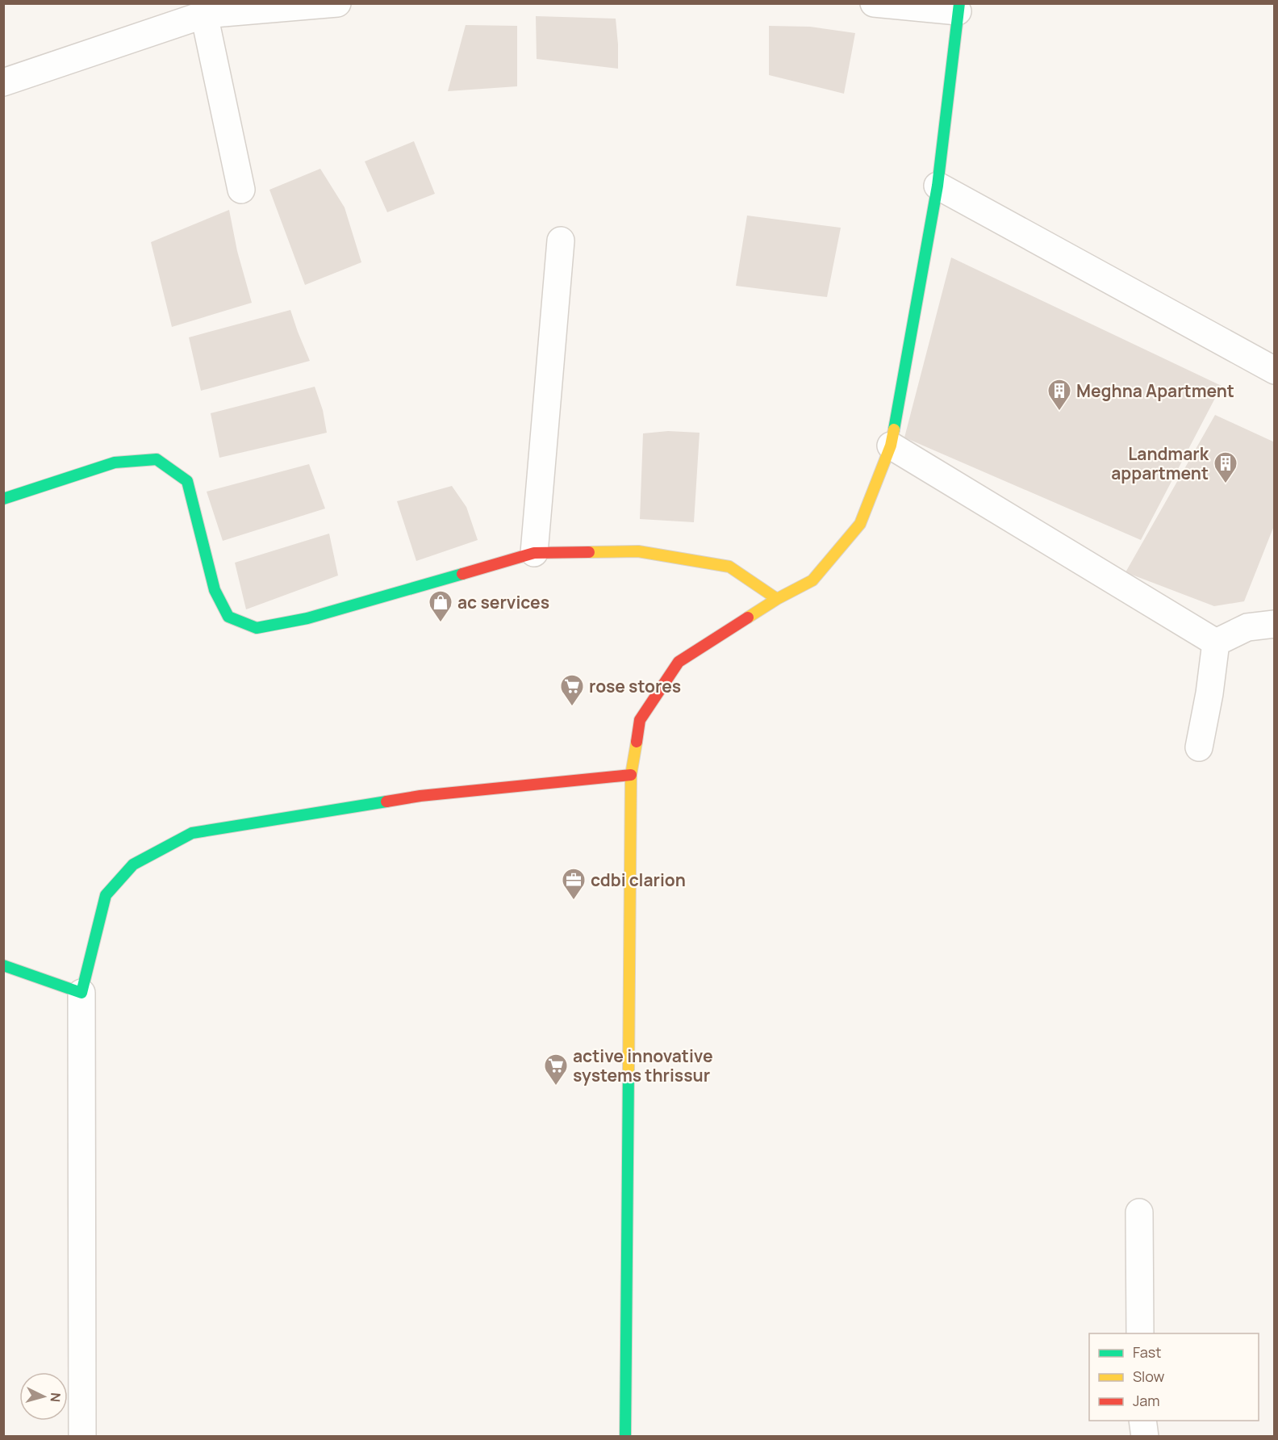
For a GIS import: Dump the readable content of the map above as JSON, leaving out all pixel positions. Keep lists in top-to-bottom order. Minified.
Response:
{"places":{"building":["Meghna Apartment","Landmark appartment"],"shop":["ac services"],"supermarket":["rose stores","active innovative systems thrissur"],"office":["cdbi clarion"]},"legend":["Fast","Slow","Jam"],"north":"right"}
